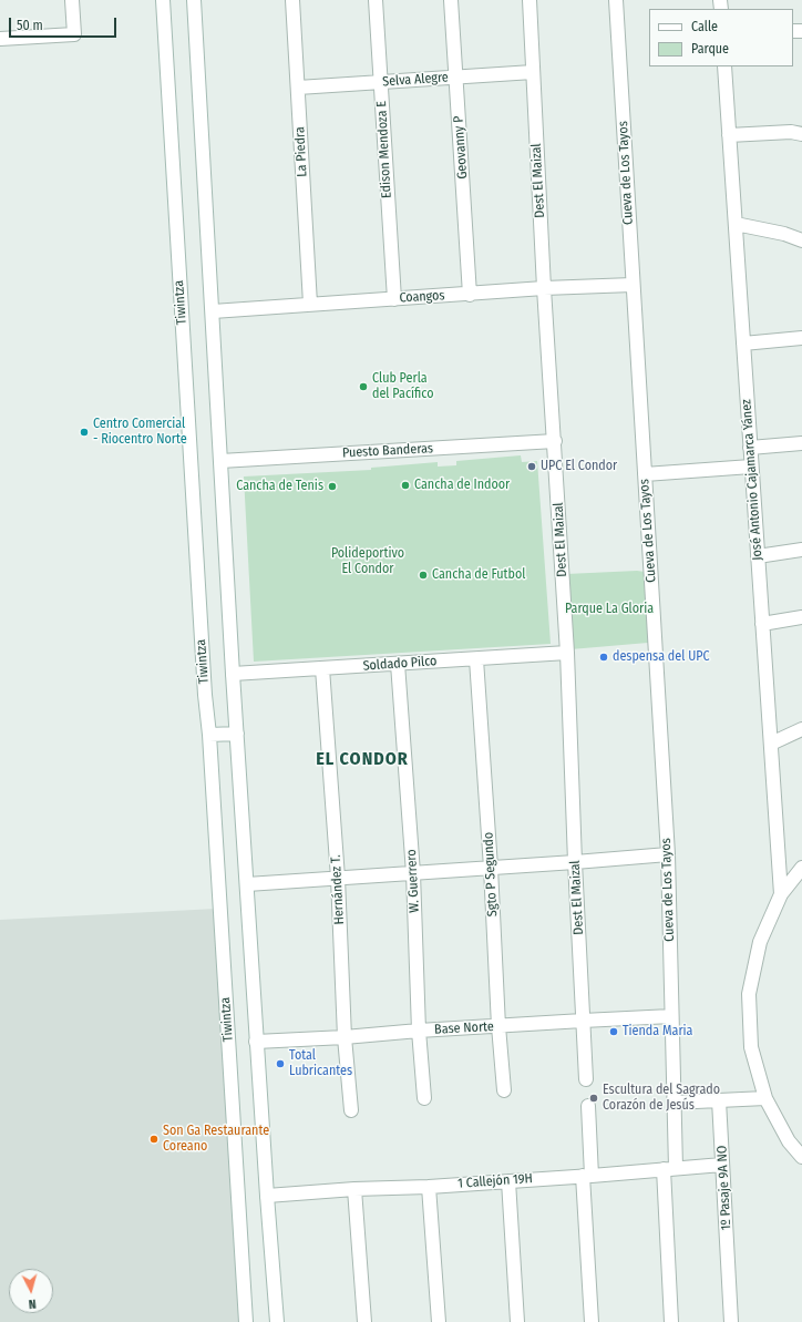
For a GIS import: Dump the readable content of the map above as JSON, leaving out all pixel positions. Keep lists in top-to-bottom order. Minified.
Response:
{"streets":{"street":["Selva Alegre","Geovanny P","Edison Mendoza E","La Piedra","Cueva de Los Tayos","Dest El Maizal","Coangos","Tiwintza","Puesto Banderas","José Antonio Cajamarca Yánez","Soldado Pilco","Sgto P Segundo","W. Guerrero","Hernández T.","Base Norte","1 Callejón 19H","1º Pasaje 9A NO"]},"crossings":[["Selva Alegre","Geovanny P"],["Selva Alegre","Edison Mendoza E"],["Selva Alegre","La Piedra"],["Selva Alegre","Dest El Maizal"],["Geovanny P","Coangos"],["Edison Mendoza E","Coangos"],["La Piedra","Coangos"],["Cueva de Los Tayos","Coangos"],["Cueva de Los Tayos","Base Norte"],["Cueva de Los Tayos","1 Callejón 19H"],["Dest El Maizal","Coangos"],["Dest El Maizal","Puesto Banderas"],["Dest El Maizal","Soldado Pilco"],["Dest El Maizal","Base Norte"],["Coangos","Tiwintza"],["Tiwintza","Puesto Banderas"],["Tiwintza","Soldado Pilco"],["Tiwintza","Base Norte"],["Tiwintza","1 Callejón 19H"],["Soldado Pilco","Sgto P Segundo"],["Soldado Pilco","W. Guerrero"],["Soldado Pilco","Hernández T."],["Sgto P Segundo","Base Norte"],["W. Guerrero","Base Norte"],["Hernández T.","Base Norte"],["1 Callejón 19H","1º Pasaje 9A NO"]],"districts":["EL CONDOR"],"parks":["Polideportivo El Condor","Parque La Gloria"],"places":["Club Perla del Pacífico","Centro Comercial - Riocentro Norte","UPC El Condor","Cancha de Indoor","Cancha de Tenis","Cancha de Futbol","despensa del UPC","Tienda Maria","Total Lubricantes","Escultura del Sagrado Corazón de Jesús","Son Ga Restaurante Coreano"],"legend":["Calle","Parque"],"scale_bar":"50 m","north":"bottom"}
